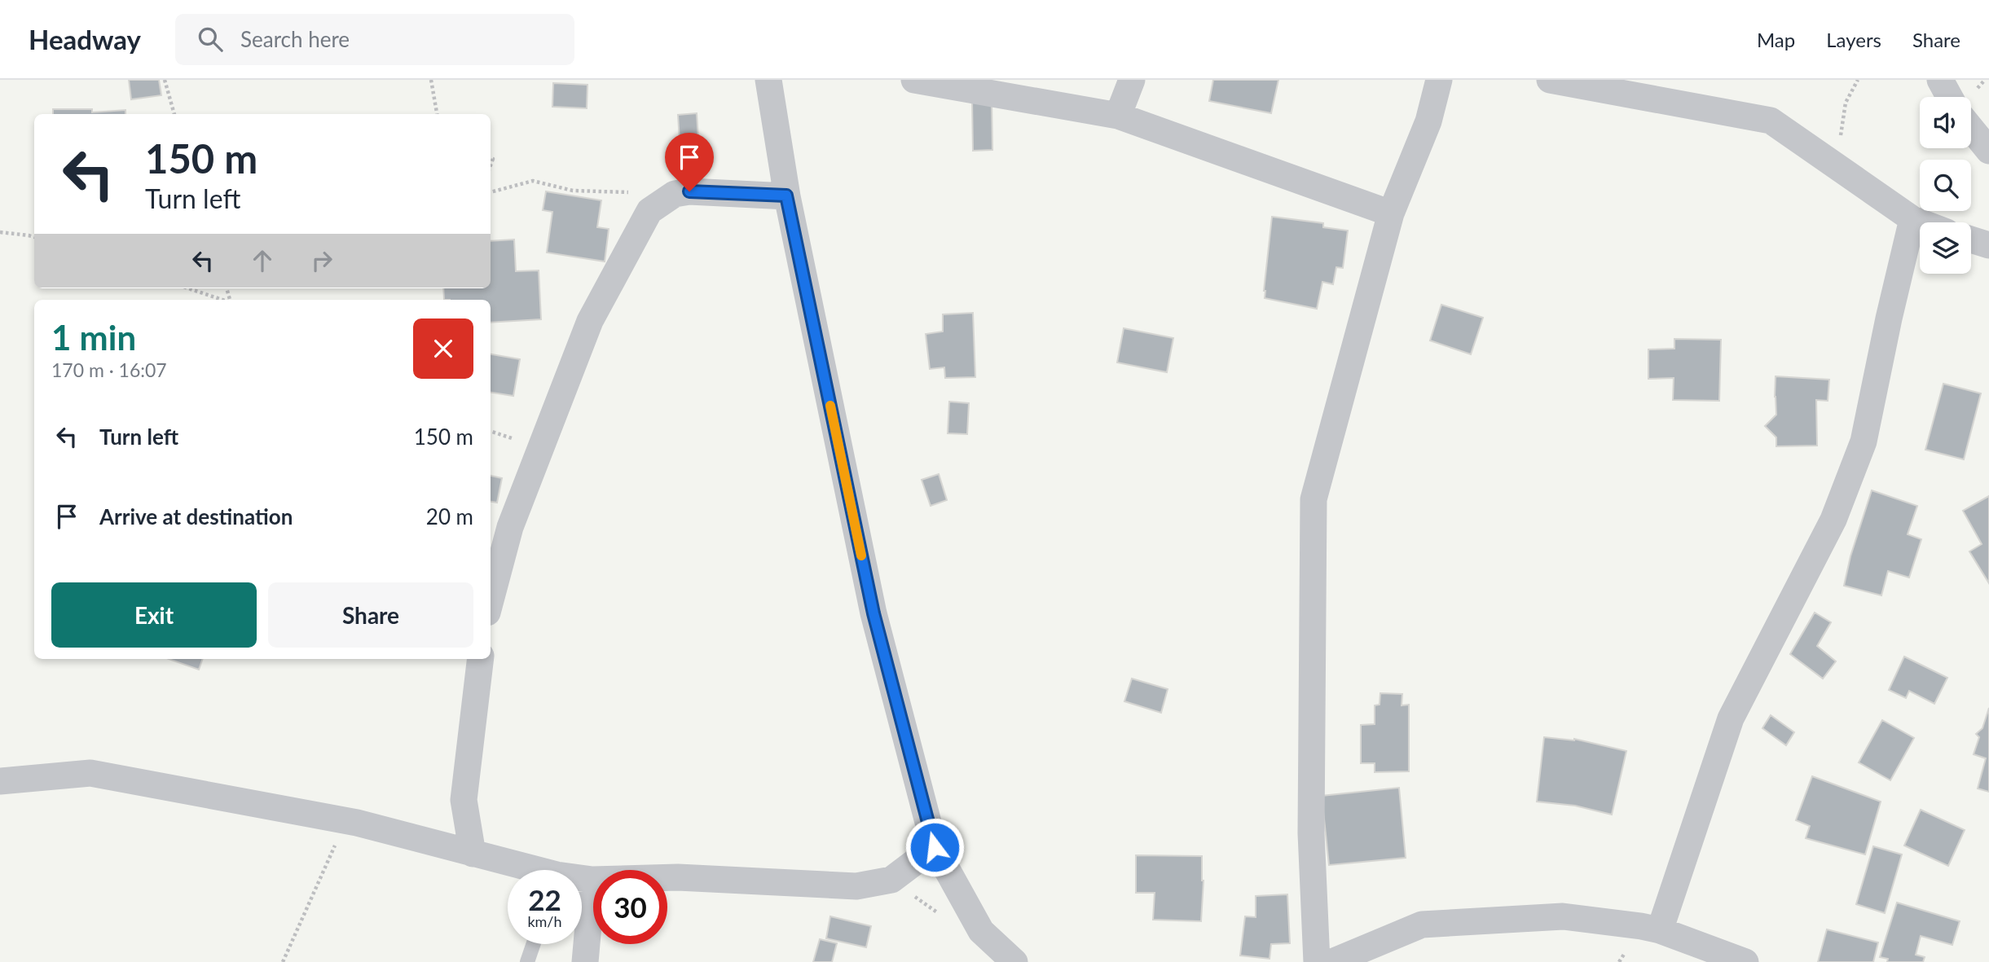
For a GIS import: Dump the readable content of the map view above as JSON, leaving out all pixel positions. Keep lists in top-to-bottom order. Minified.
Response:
{"page":{"header":"Headway","search":"Search here","nav":["Map","Layers","Share"],"turn":["150 m","Turn left"],"heading":["1 min","170 m · 16:07"],"list":[{"name":"Turn left","value":"150 m"},{"name":"Arrive at destination","value":"20 m"}],"buttons":["Exit","Share"],"speed":"22 km/h","limit":"30"}}
